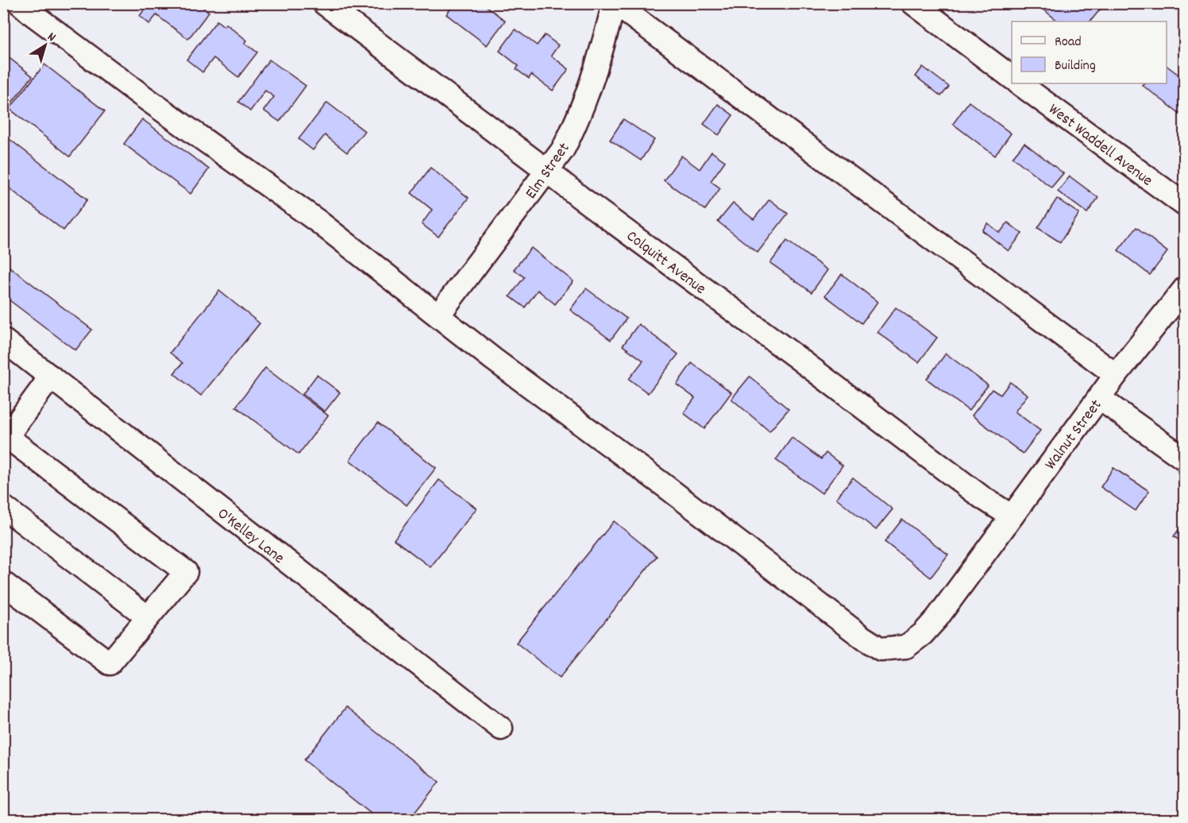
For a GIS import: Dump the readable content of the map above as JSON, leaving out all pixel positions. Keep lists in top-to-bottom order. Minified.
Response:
{"streets":{"street":["West Waddell Avenue","Elm Street","Colquitt Avenue","Walnut Street","O'Kelley Lane"]},"crossings":[["Elm Street","Colquitt Avenue"],["Elm Street","Walnut Street"],["Colquitt Avenue","Walnut Street"]],"legend":["Road","Building"],"north":"top right"}
